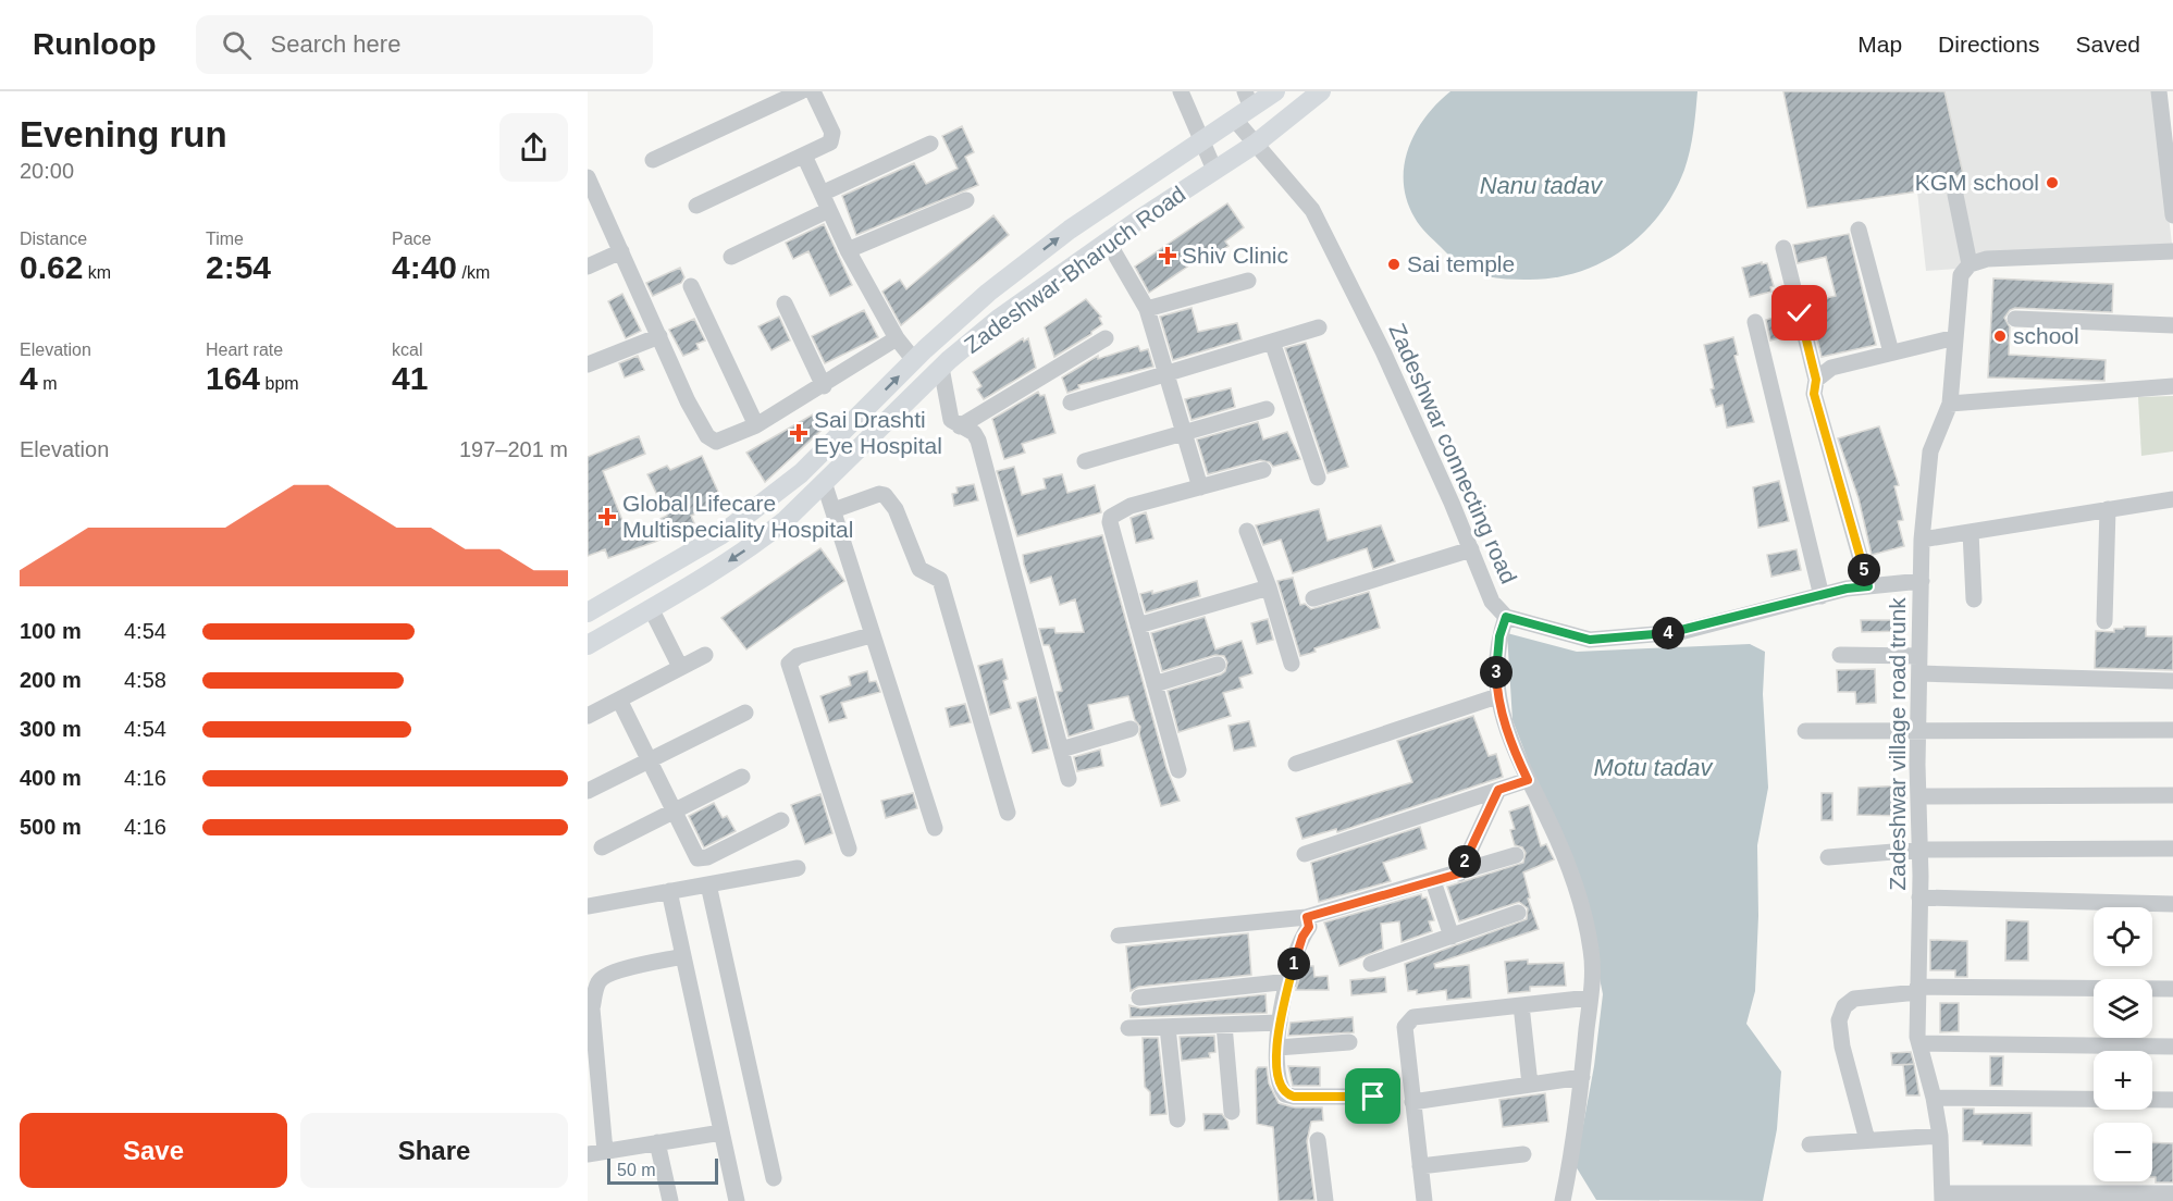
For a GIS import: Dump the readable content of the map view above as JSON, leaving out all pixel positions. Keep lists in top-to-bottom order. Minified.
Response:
{"streets":{"main road":["Zadeshwar-Bharuch Road"],"street":["Zadeshwar connecting road","Zadeshwar village road trunk"]},"crossings":[["Zadeshwar-Bharuch Road","Zadeshwar connecting road"],["Zadeshwar connecting road","Zadeshwar village road trunk"]],"water":["Nanu tadav","Motu tadav"],"places":{"other":["KGM school","Sai temple","school"],"health":["Shiv Clinic","Sai Drashti Eye Hospital","Global Lifecare Multispeciality Hospital"]},"scale_bar":"50 m","page":{"header":"Runloop","search":"Search here","nav":["Map","Directions","Saved"],"heading":["Evening run","20:00"],"stats":[["Distance","0.62 km"],["Time","2:54"],["Pace","4:40 /km"],["Elevation","4 m"],["Heart rate","164 bpm"],["kcal","41"]],"chart":["Elevation","197–201 m"],"pins":["5","4","3","2","1"],"list":[{"name":"100 m","note":"4:54"},{"name":"200 m","note":"4:58"},{"name":"300 m","note":"4:54"},{"name":"400 m","note":"4:16"},{"name":"500 m","note":"4:16"}],"map_buttons":["+","−"],"buttons":["Save","Share"],"scale":"50 m"}}
